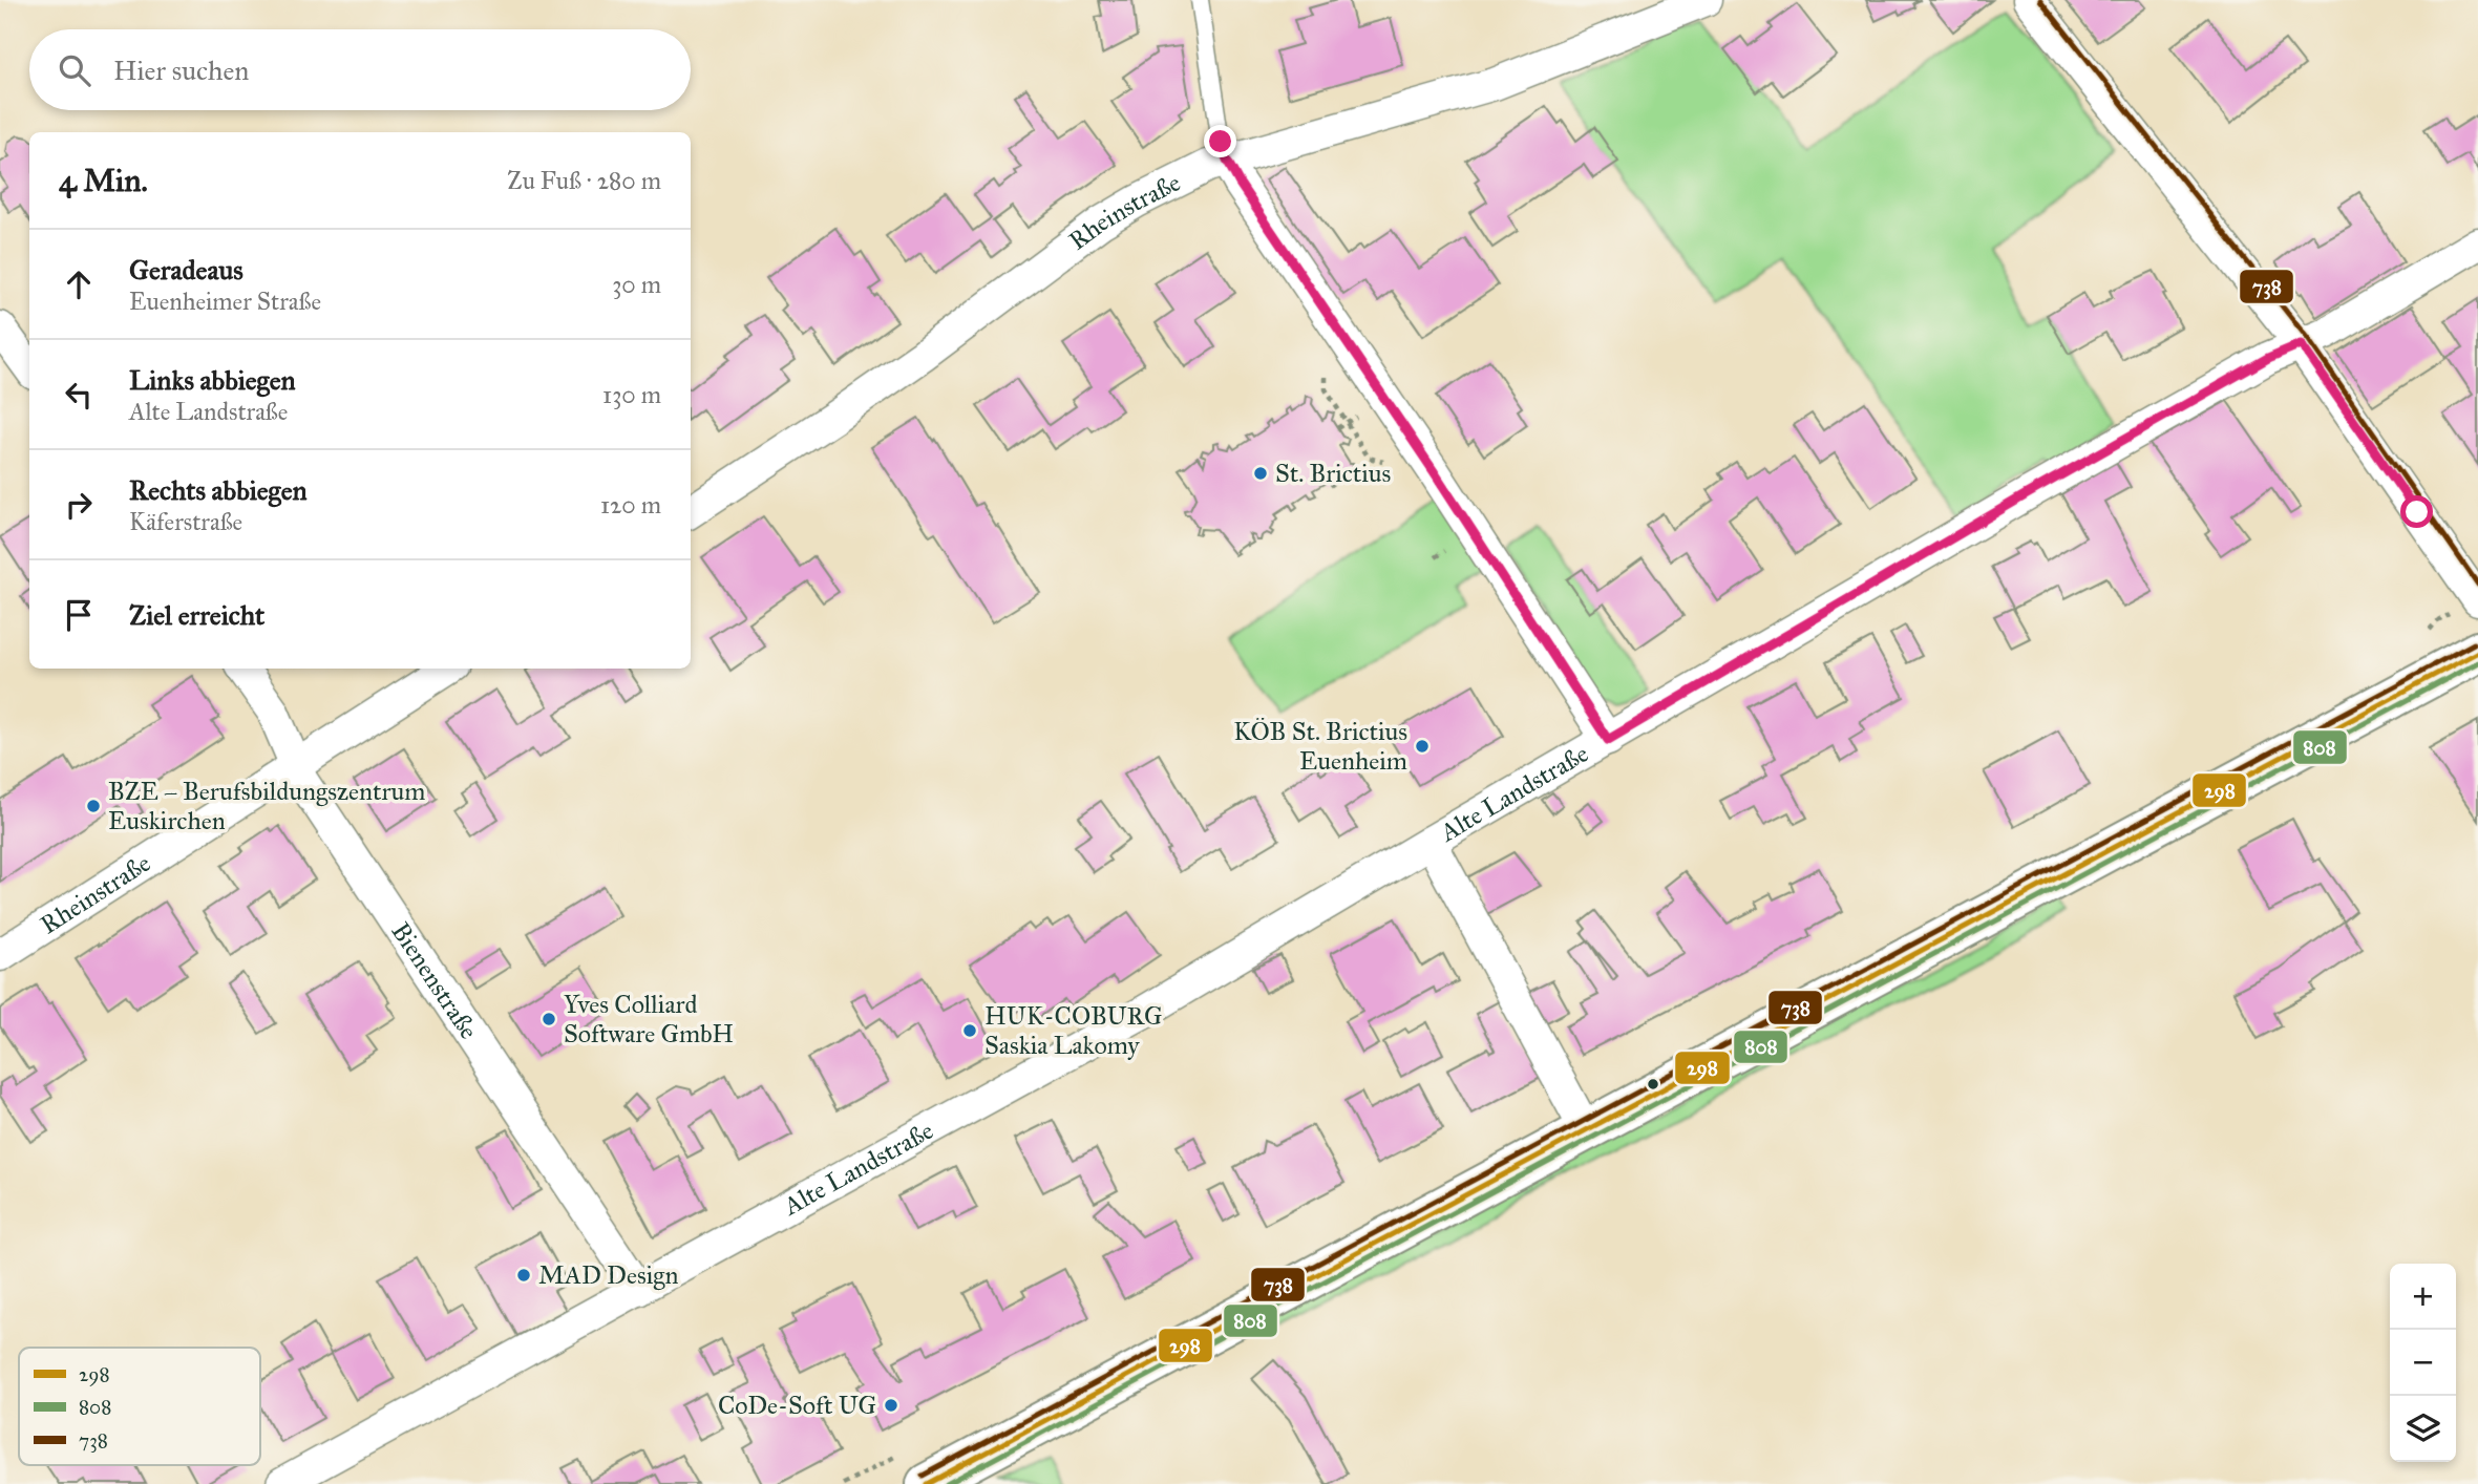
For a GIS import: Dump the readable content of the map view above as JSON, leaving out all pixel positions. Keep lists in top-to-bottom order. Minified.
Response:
{"streets":{"street":["Rheinstraße","Alte Landstraße","Bienenstraße"]},"crossings":[["Rheinstraße","Bienenstraße"],["Alte Landstraße","Bienenstraße"]],"places":["St. Brictius","KÖB St. Brictius Euenheim","BZE – Berufsbildungszentrum Euskirchen","Yves Colliard Software GmbH","HUK-COBURG Saskia Lakomy","MAD Design","CoDe-Soft UG"],"lines":["transit line 738","transit line 298","transit line 808"],"legend":["298","808","738"],"page":{"search":"Hier suchen","heading":["4 Min.","Zu Fuß · 280 m"],"list":[["Geradeaus","Euenheimer Straße","30 m"],["Links abbiegen","Alte Landstraße","130 m"],["Rechts abbiegen","Käferstraße","120 m"],"Ziel erreicht"],"map_buttons":["+","−"]}}
